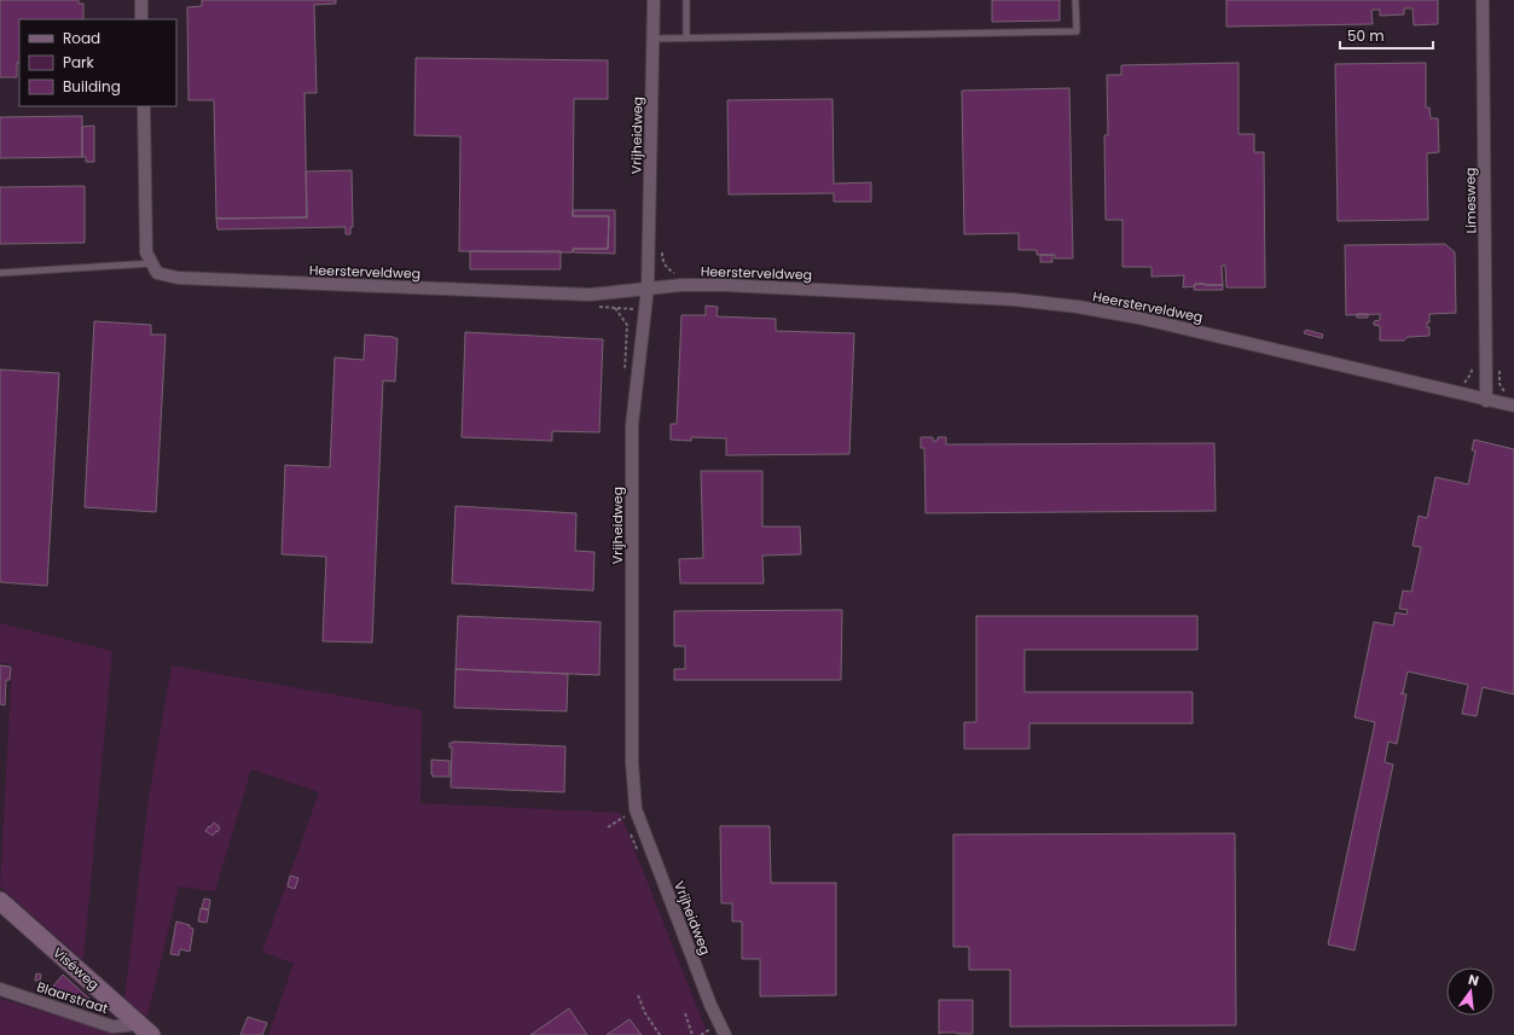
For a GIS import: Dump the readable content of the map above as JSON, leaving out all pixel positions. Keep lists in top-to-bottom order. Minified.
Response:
{"streets":{"main road":["Viséweg"],"street":["Vrijheidweg","Limesweg","Heersterveldweg","Blaarstraat"]},"crossings":[["Vrijheidweg","Heersterveldweg"],["Limesweg","Heersterveldweg"],["Viséweg","Blaarstraat"]],"legend":["Road","Park","Building"],"scale_bar":"50 m","north":"top"}
